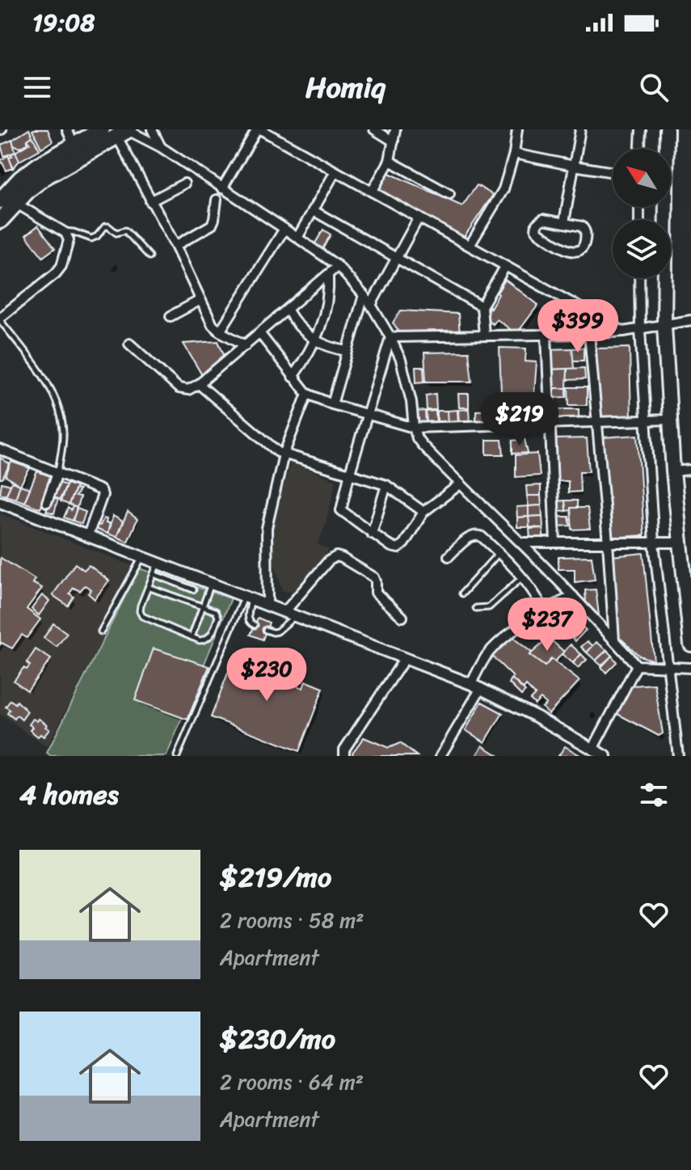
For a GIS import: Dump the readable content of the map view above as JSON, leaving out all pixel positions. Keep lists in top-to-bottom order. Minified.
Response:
{"north":"top left","page":{"status":"19:08","header":"Homiq","price":["$399","$219","$237","$230"],"heading":"4 homes","list":[{"name":"$219/mo","note":"2 rooms · 58 m² · Apartment"},{"name":"$230/mo","note":"2 rooms · 64 m² · Apartment"}]}}
